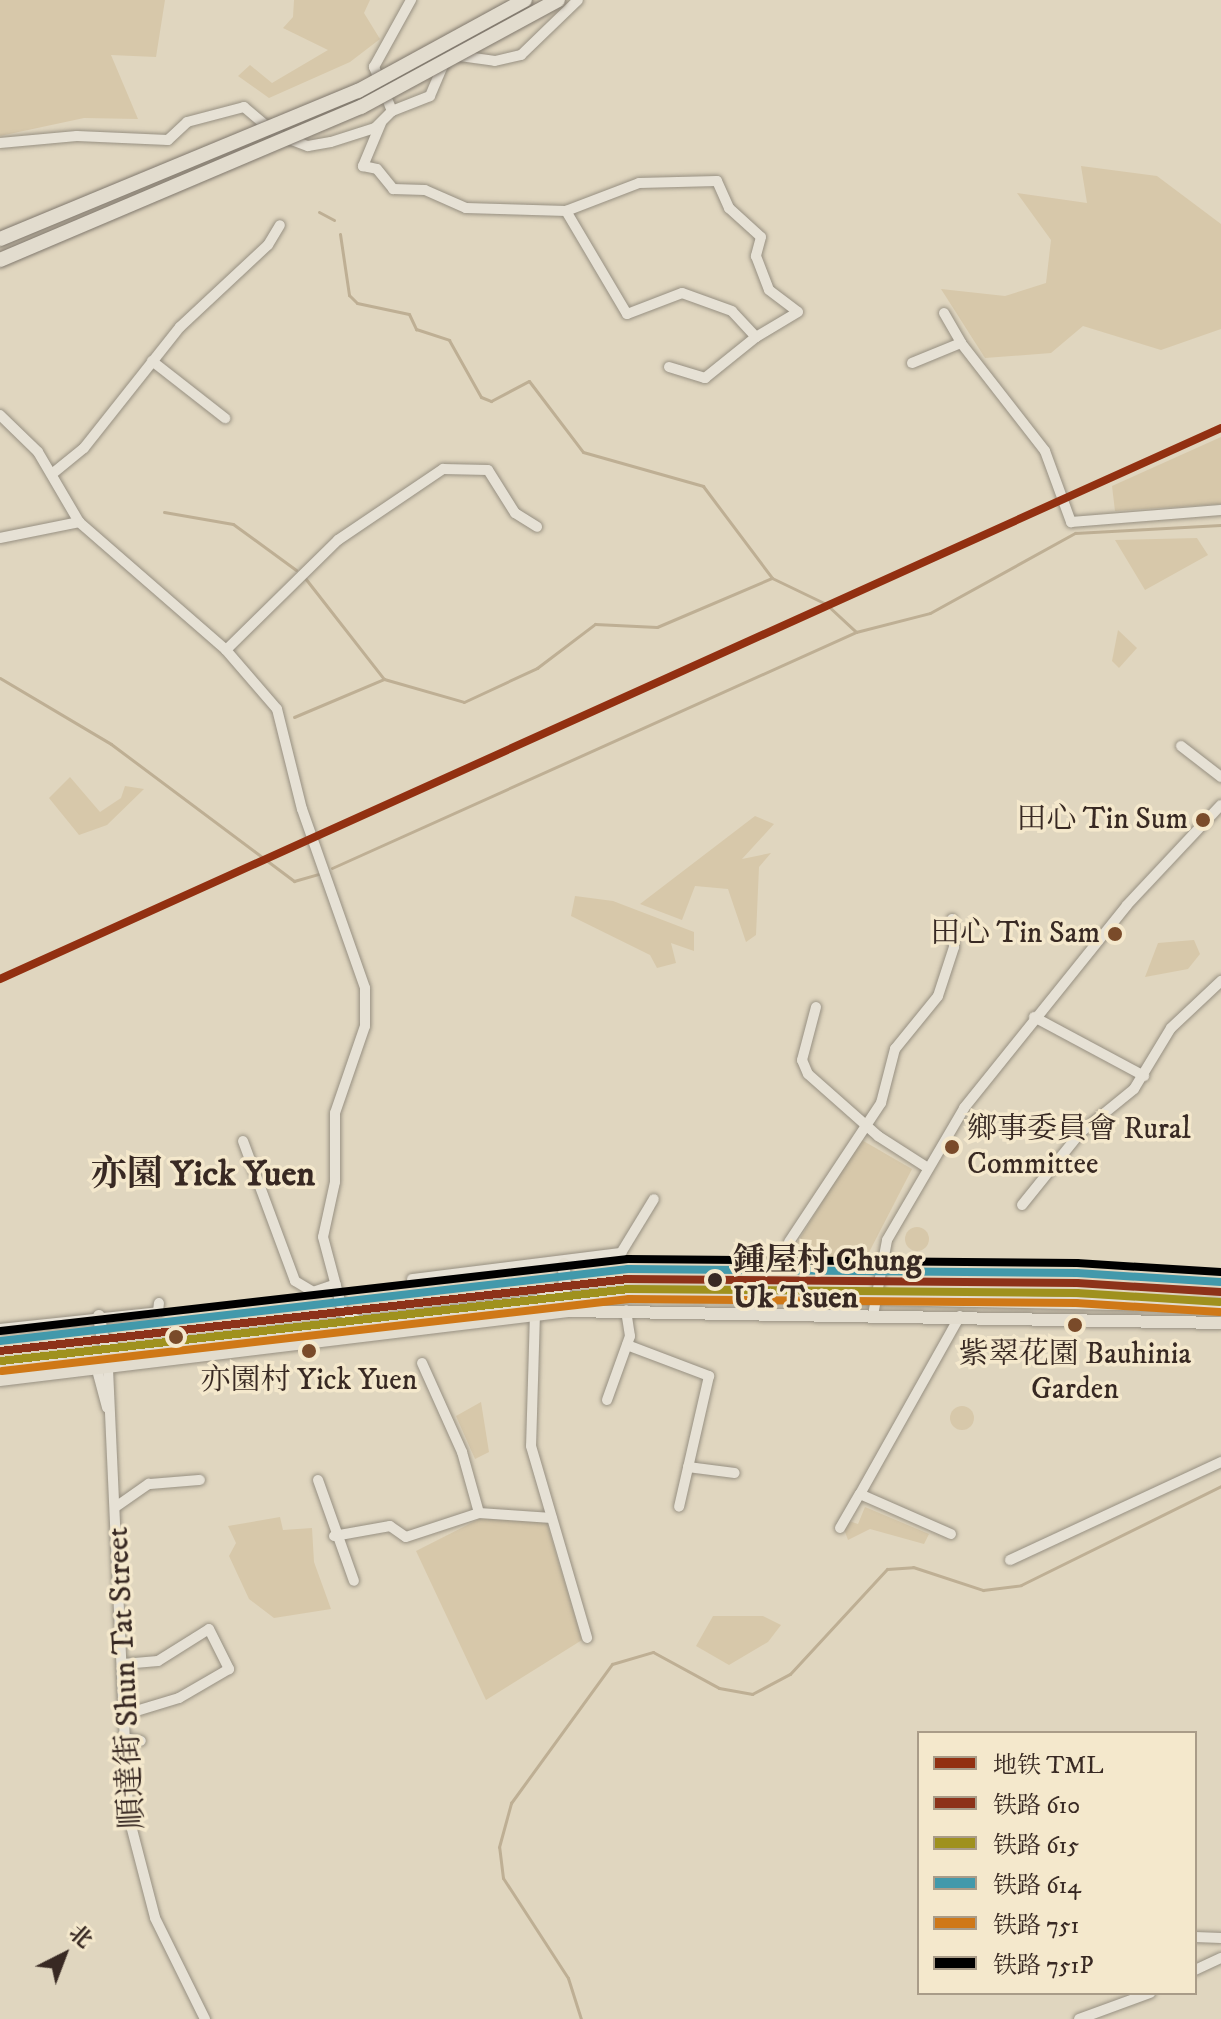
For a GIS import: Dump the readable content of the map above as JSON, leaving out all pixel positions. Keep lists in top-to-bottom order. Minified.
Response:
{"streets":{"street":["順達街 Shun Tat Street"]},"districts":["亦園 Yick Yuen"],"places":["田心 Tin Sum","田心 Tin Sam","鄉事委員會 Rural Committee","鍾屋村 Chung Uk Tsuen","紫翠花園 Bauhinia Garden","亦園村 Yick Yuen"],"lines":["metro line TML","rail line 751P","rail line 614","rail line 610","rail line 615","rail line 751"],"legend":["地铁 TML","铁路 610","铁路 615","铁路 614","铁路 751","铁路 751P"],"north":"top right"}
